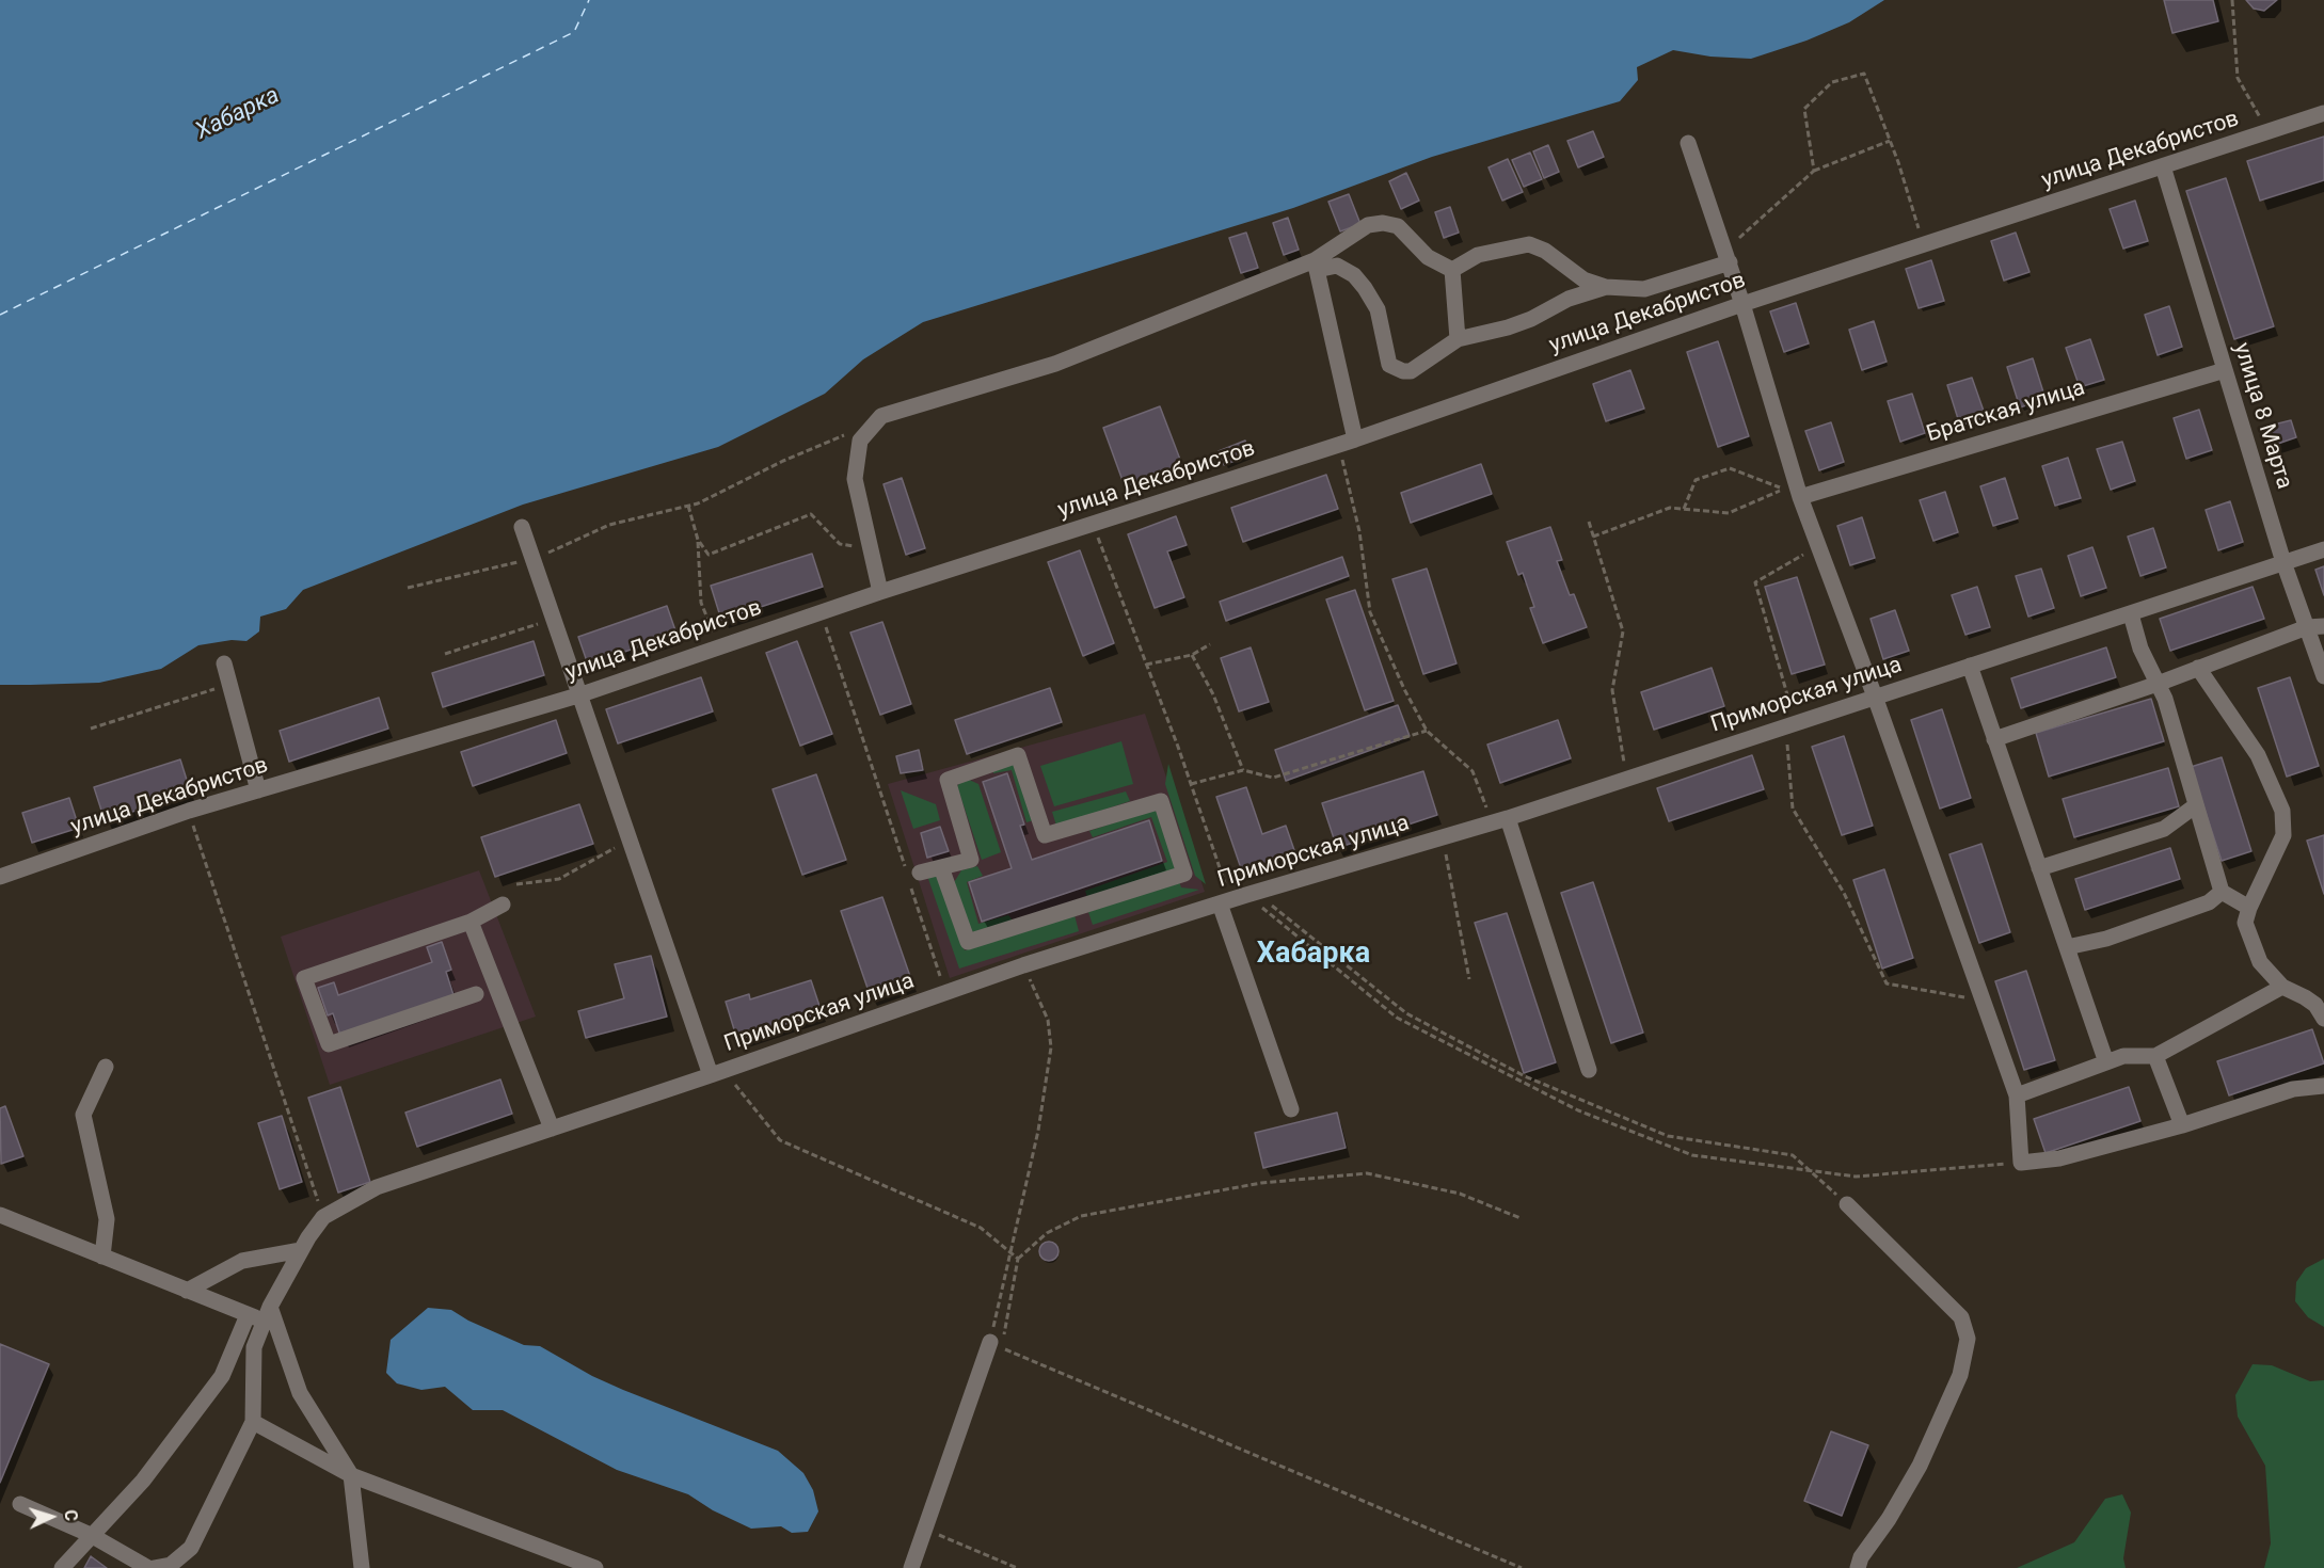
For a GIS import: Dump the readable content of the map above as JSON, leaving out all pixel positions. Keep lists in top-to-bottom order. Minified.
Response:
{"streets":{"street":["улица Декабристов","Братская улица","улица 8 Марта","Приморская улица"]},"crossings":[["улица Декабристов","улица 8 Марта"],["Братская улица","улица 8 Марта"],["улица 8 Марта","Приморская улица"]],"districts":["Хабарка"],"water":["Хабарка"],"north":"right"}
